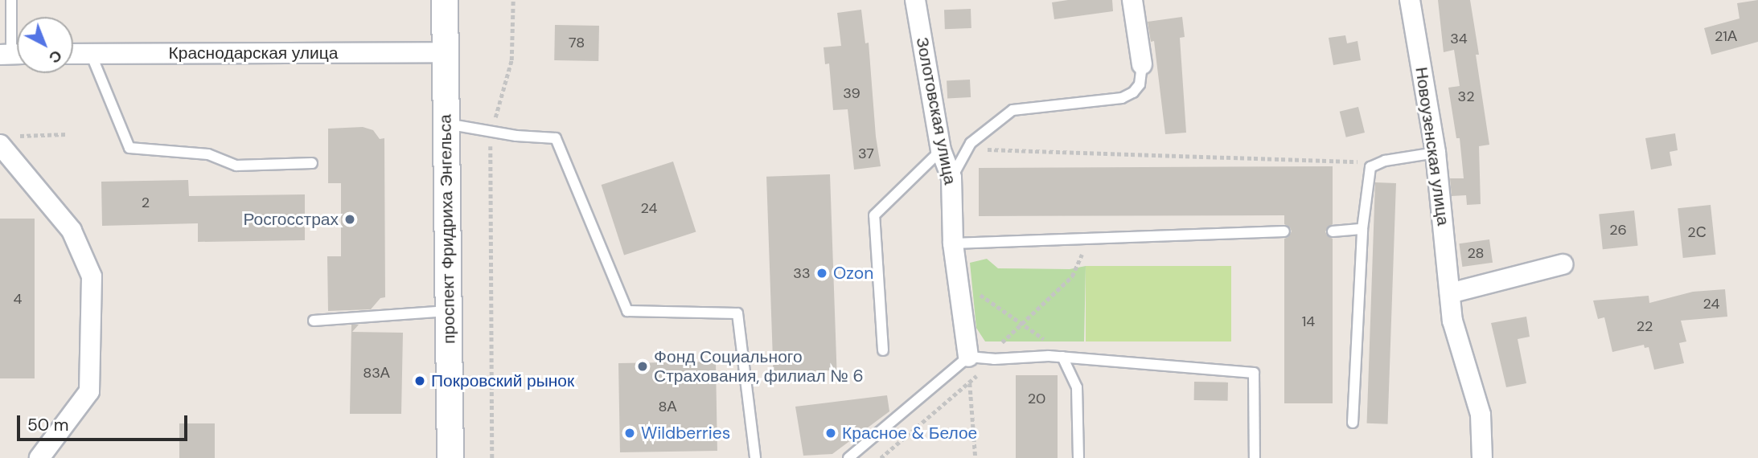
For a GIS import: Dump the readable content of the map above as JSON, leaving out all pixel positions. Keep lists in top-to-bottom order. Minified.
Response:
{"streets":{"street":["Краснодарская улица","Золотовская улица","Новоузенская улица","проспект Фридриха Энгельса"]},"crossings":[["Краснодарская улица","проспект Фридриха Энгельса"]],"places":["Росгосстрах","Ozon","Фонд Социального Страхования, филиал № 6","Покровский рынок","Wildberries","Красное & Белое"],"house_numbers":["21А","34","78","39","32","37","2","24","26","2С","28","33","4","24","14","22","83А","20","8А"],"scale_bar":"50 m","north":"bottom right"}
